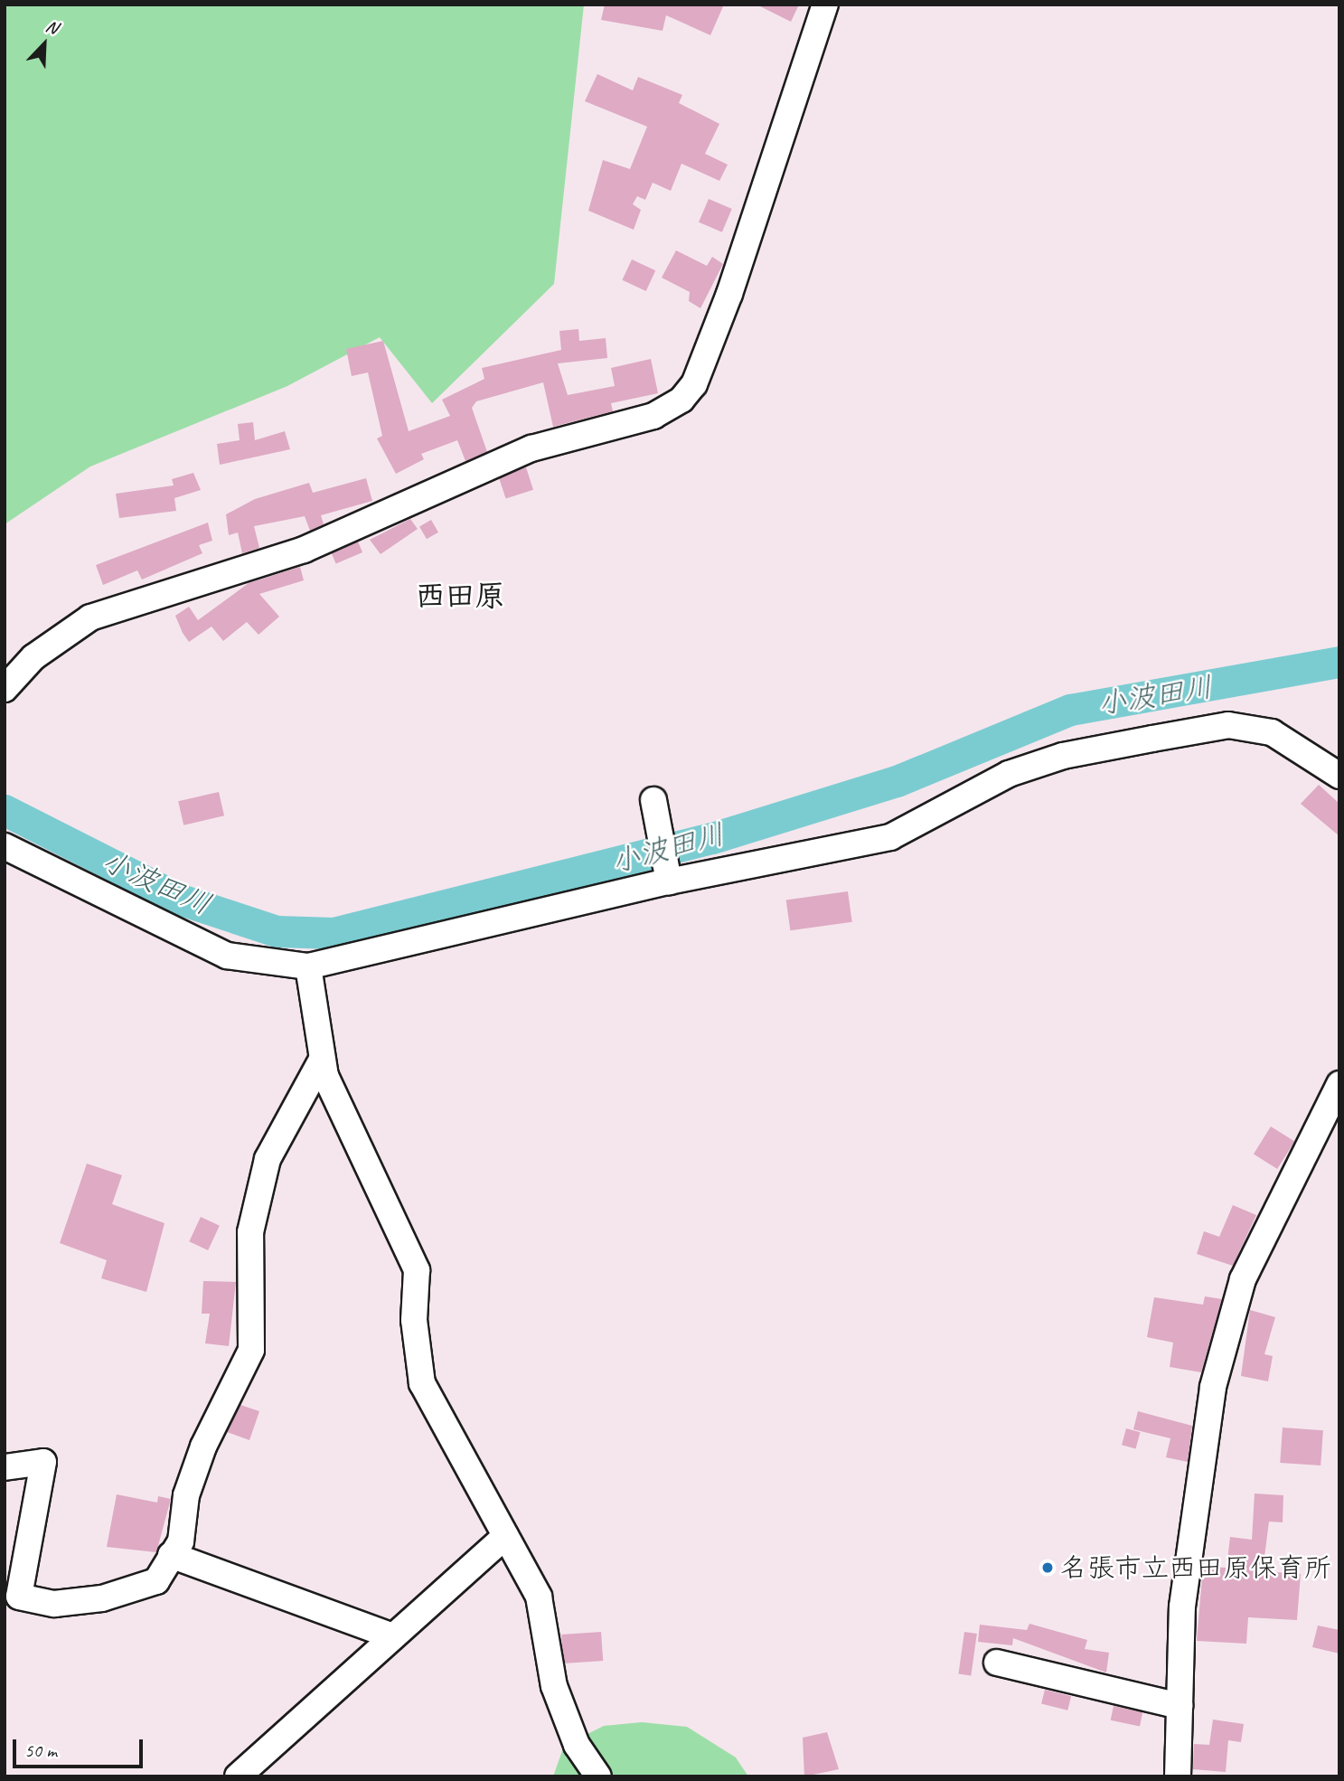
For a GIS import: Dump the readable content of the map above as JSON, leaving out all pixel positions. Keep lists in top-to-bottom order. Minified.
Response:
{"districts":["西田原"],"water":["小波田川"],"places":["名張市立西田原保育所"],"scale_bar":"50 m","north":"top right"}
